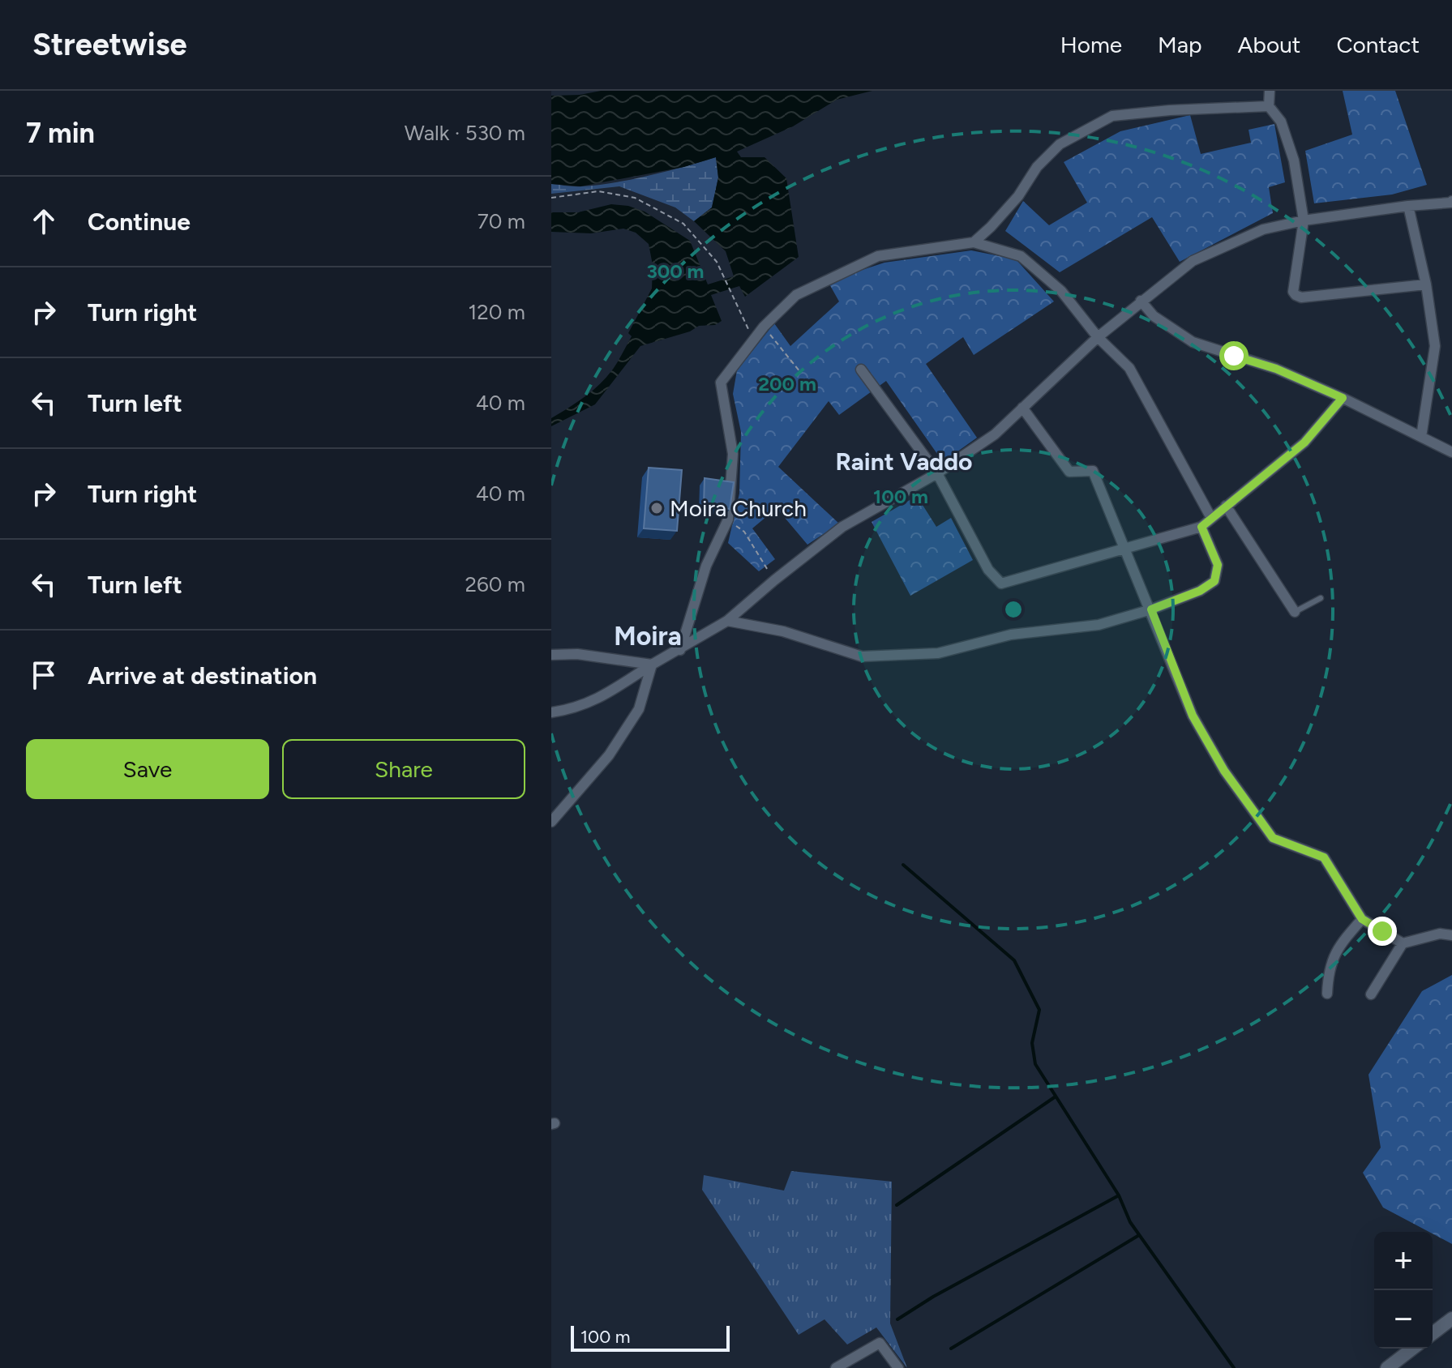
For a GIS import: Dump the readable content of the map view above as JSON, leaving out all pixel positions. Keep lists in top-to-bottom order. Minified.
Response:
{"districts":["Raint Vaddo","Moira"],"places":["Moira Church"],"scale_bar":"100 m","page":{"header":"Streetwise","nav":["Home","Map","About","Contact"],"heading":["7 min","Walk · 530 m"],"list":[["Continue","70 m"],["Turn right","120 m"],["Turn left","40 m"],["Turn right","40 m"],["Turn left","260 m"],"Arrive at destination"],"buttons":["Save","Share"],"map_buttons":["+","−"],"scale":"100 m"},"rings":["300 m","200 m","100 m"]}
